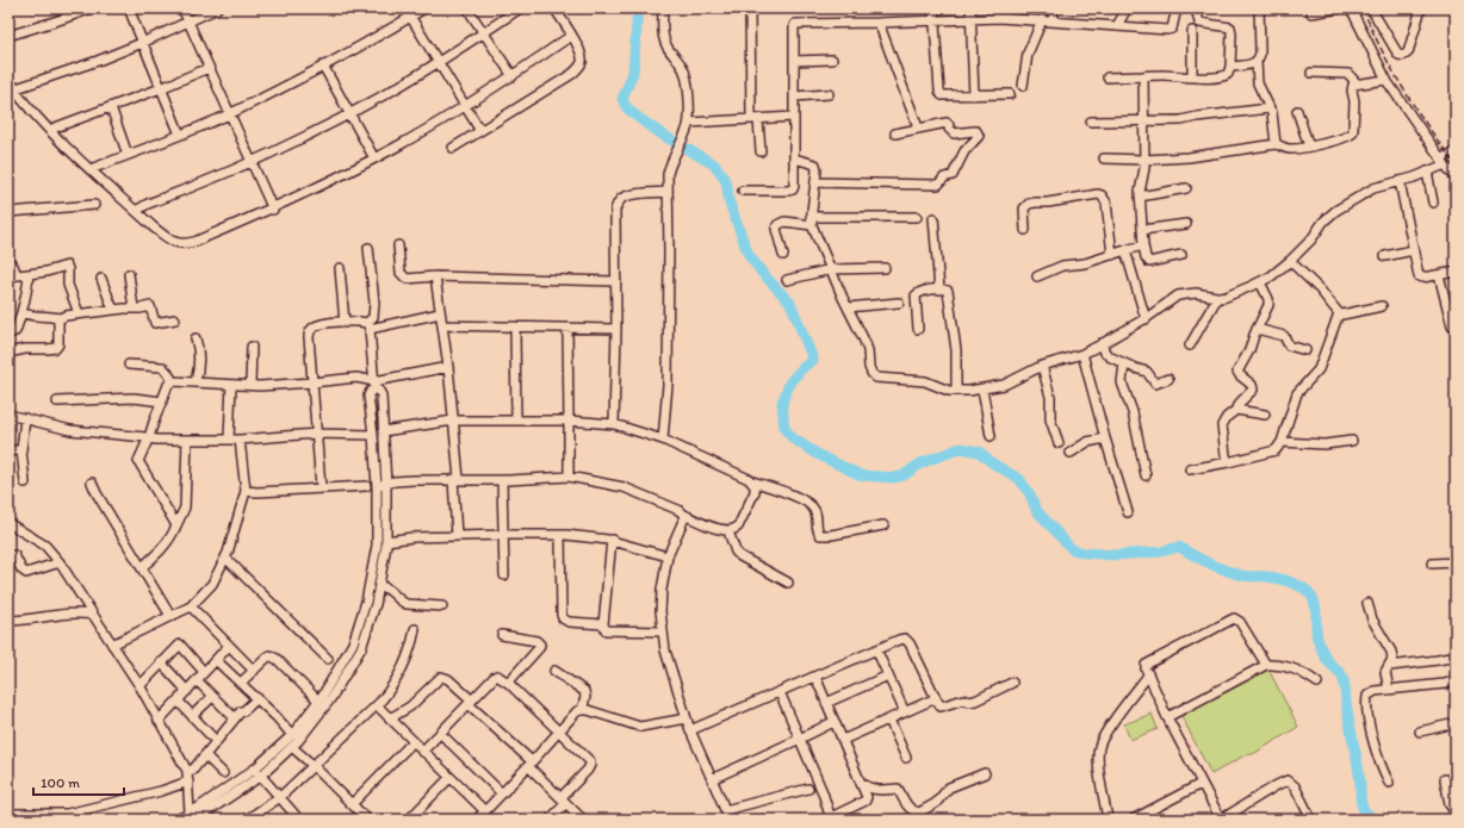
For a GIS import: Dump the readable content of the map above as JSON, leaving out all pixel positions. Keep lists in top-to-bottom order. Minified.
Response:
{"scale_bar":"100 m"}
